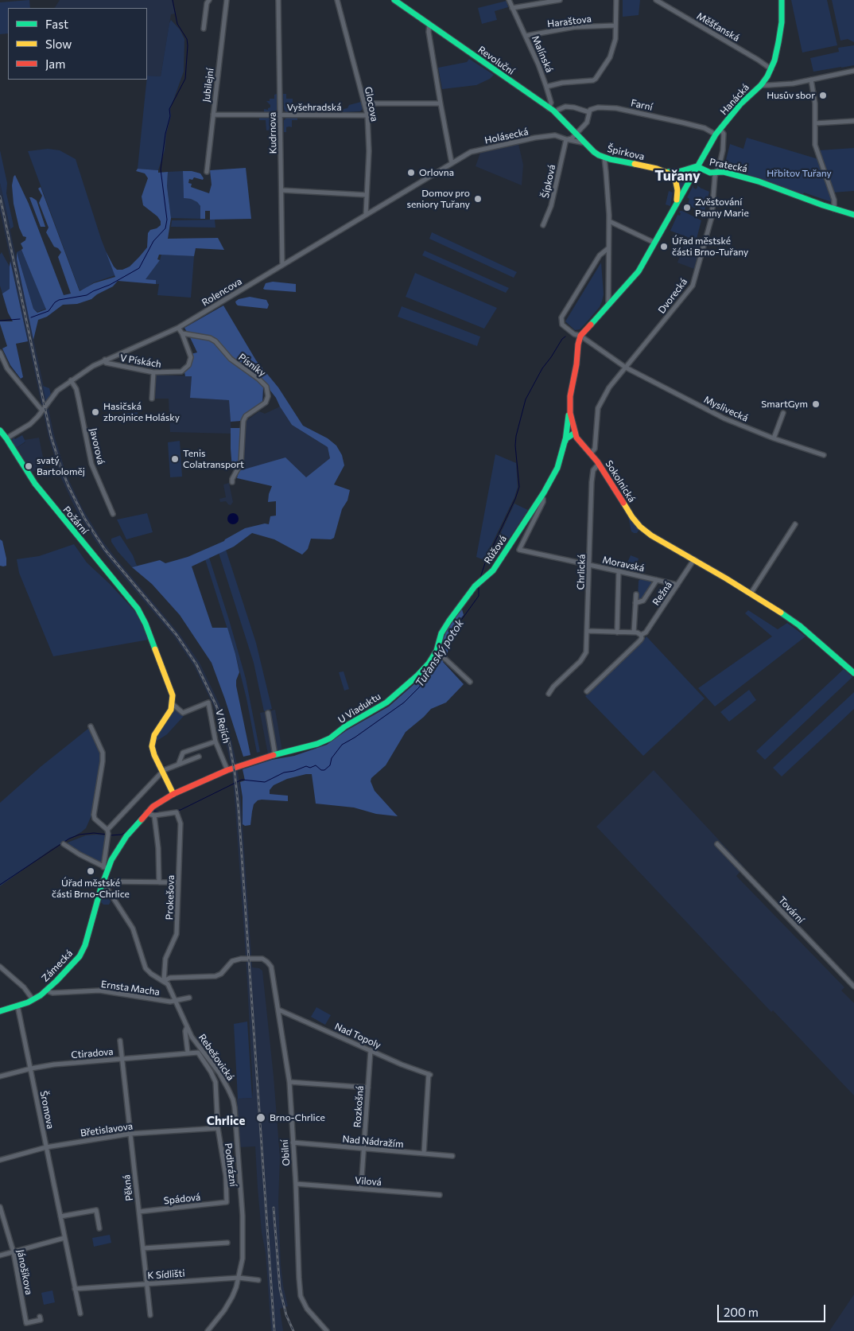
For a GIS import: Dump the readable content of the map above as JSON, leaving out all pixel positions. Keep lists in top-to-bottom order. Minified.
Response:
{"streets":{"street":["Haraštova","Měšťanská","Malínská","Revoluční","Jubilejní","Hanácká","Glocova","Farní","Vyšehradská","Kudrnova","Holásecká","Špirkova","Pratecká","Šípková","Rolencova","Dvorecká","V Pískách","Písníky","Myslivecká","Javorová","Sokolnická","Požární","Růžová","Moravská","Chrlická","Režná","U Viaduktu","V Rejích","Prokešova","Tovární","Zámecká","Ernsta Macha","Nad Topoly","Ctiradova","Rebešovická","Rozkošná","Šromova","Břetislavova","Nad Nádražím","Obilní","Podhrázní","Vilová","Pěkná","Spádová","Jánošíkova","K Sídlišti"]},"crossings":[["Haraštova","Malínská"],["Měšťanská","Hanácká"],["Malínská","Revoluční"],["Revoluční","Špirkova"],["Jubilejní","Vyšehradská"],["Hanácká","Farní"],["Hanácká","Pratecká"],["Hanácká","Dvorecká"],["Hanácká","Myslivecká"],["Hanácká","Sokolnická"],["Glocova","Vyšehradská"],["Glocova","Rolencova"],["Vyšehradská","Kudrnova"],["Kudrnova","Rolencova"],["Holásecká","Špirkova"],["Holásecká","Šípková"],["Holásecká","Rolencova"],["Špirkova","Pratecká"],["Pratecká","Dvorecká"],["Rolencova","V Pískách"],["Rolencova","Javorová"],["Rolencova","Požární"],["Dvorecká","Myslivecká"],["Dvorecká","Sokolnická"],["V Pískách","Písníky"],["Myslivecká","Sokolnická"],["Sokolnická","Růžová"],["Sokolnická","Chrlická"],["Sokolnická","Režná"],["Požární","V Rejích"],["Růžová","Moravská"],["Růžová","U Viaduktu"],["Moravská","Chrlická"],["Moravská","Režná"],["U Viaduktu","V Rejích"],["U Viaduktu","Zámecká"],["Prokešova","Rebešovická"],["Prokešova","Obilní"],["Zámecká","Ernsta Macha"],["Zámecká","Rebešovická"],["Zámecká","Šromova"],["Ernsta Macha","Rebešovická"],["Nad Topoly","Rozkošná"],["Nad Topoly","Nad Nádražím"],["Nad Topoly","Obilní"],["Ctiradova","Šromova"],["Ctiradova","Podhrázní"],["Ctiradova","Pěkná"],["Rebešovická","Obilní"],["Rebešovická","K Sídlišti"],["Rozkošná","Nad Nádražím"],["Rozkošná","Vilová"],["Šromova","Břetislavova"],["Šromova","K Sídlišti"],["Břetislavova","Podhrázní"],["Břetislavova","Pěkná"],["Nad Nádražím","Obilní"],["Obilní","Vilová"],["Podhrázní","Spádová"],["Pěkná","Spádová"],["Pěkná","K Sídlišti"]],"districts":["Tuřany","Chrlice"],"water":["Tuřanský potok"],"parks":["Hřbitov Tuřany"],"places":["Husův sbor","Orlovna","Domov pro seniory Tuřany","Zvěstování Panny Marie","Úřad městské části Brno-Tuřany","SmartGym","Hasičská zbrojnice Holásky","Tenis Colatransport","svatý Bartoloměj","Úřad městské části Brno-Chrlice","Brno-Chrlice"],"legend":["Fast","Slow","Jam"],"scale_bar":"200 m"}
